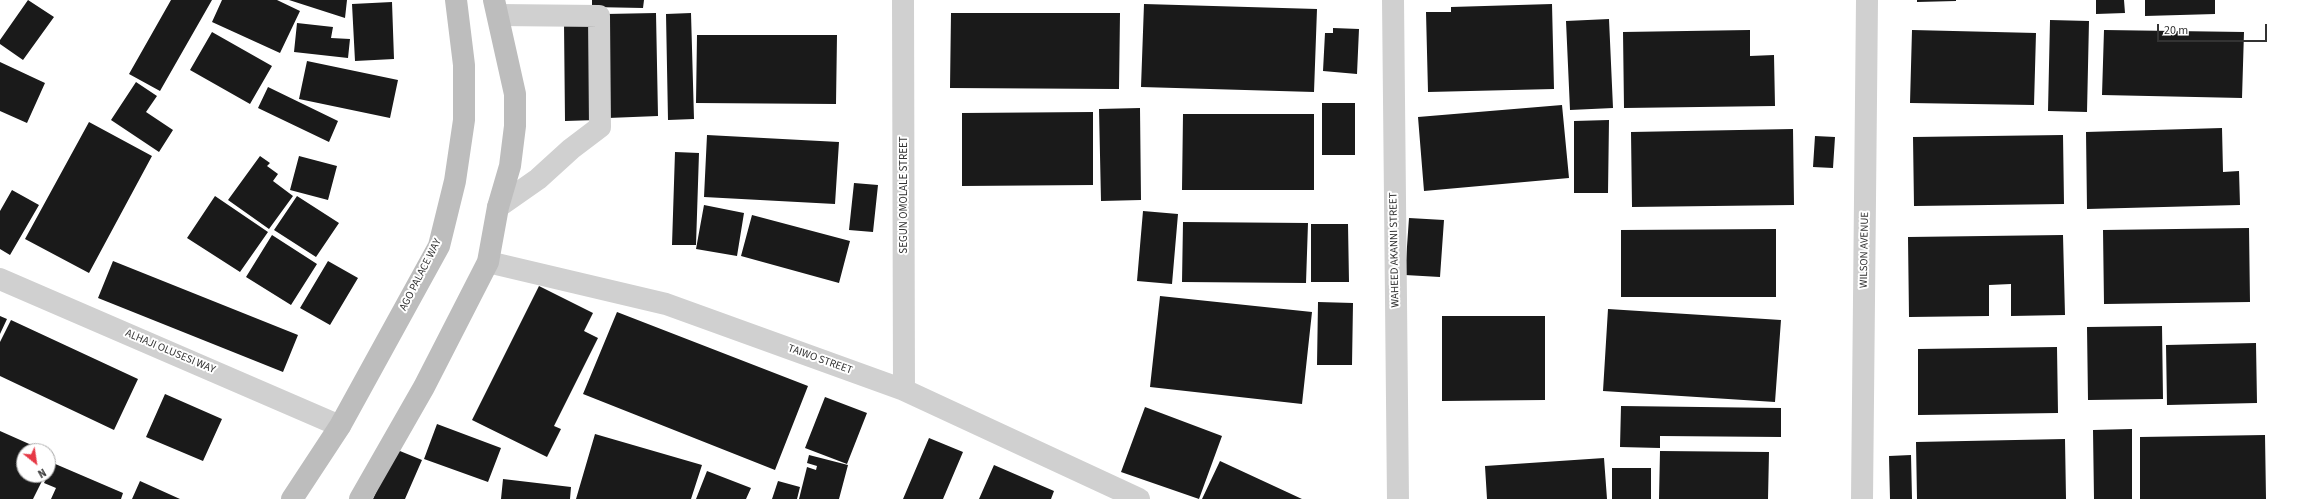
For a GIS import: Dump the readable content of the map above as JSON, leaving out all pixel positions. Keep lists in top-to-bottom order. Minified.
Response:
{"streets":{"main road":["AGO PALACE WAY"],"street":["SEGUN OMOLALE STREET","WAHEED AKANNI STREET","WILSON AVENUE","ALHAJI OLUSESI WAY","TAIWO STREET"]},"crossings":[["SEGUN OMOLALE STREET","TAIWO STREET"],["AGO PALACE WAY","ALHAJI OLUSESI WAY"]],"scale_bar":"20 m","north":"bottom right"}
